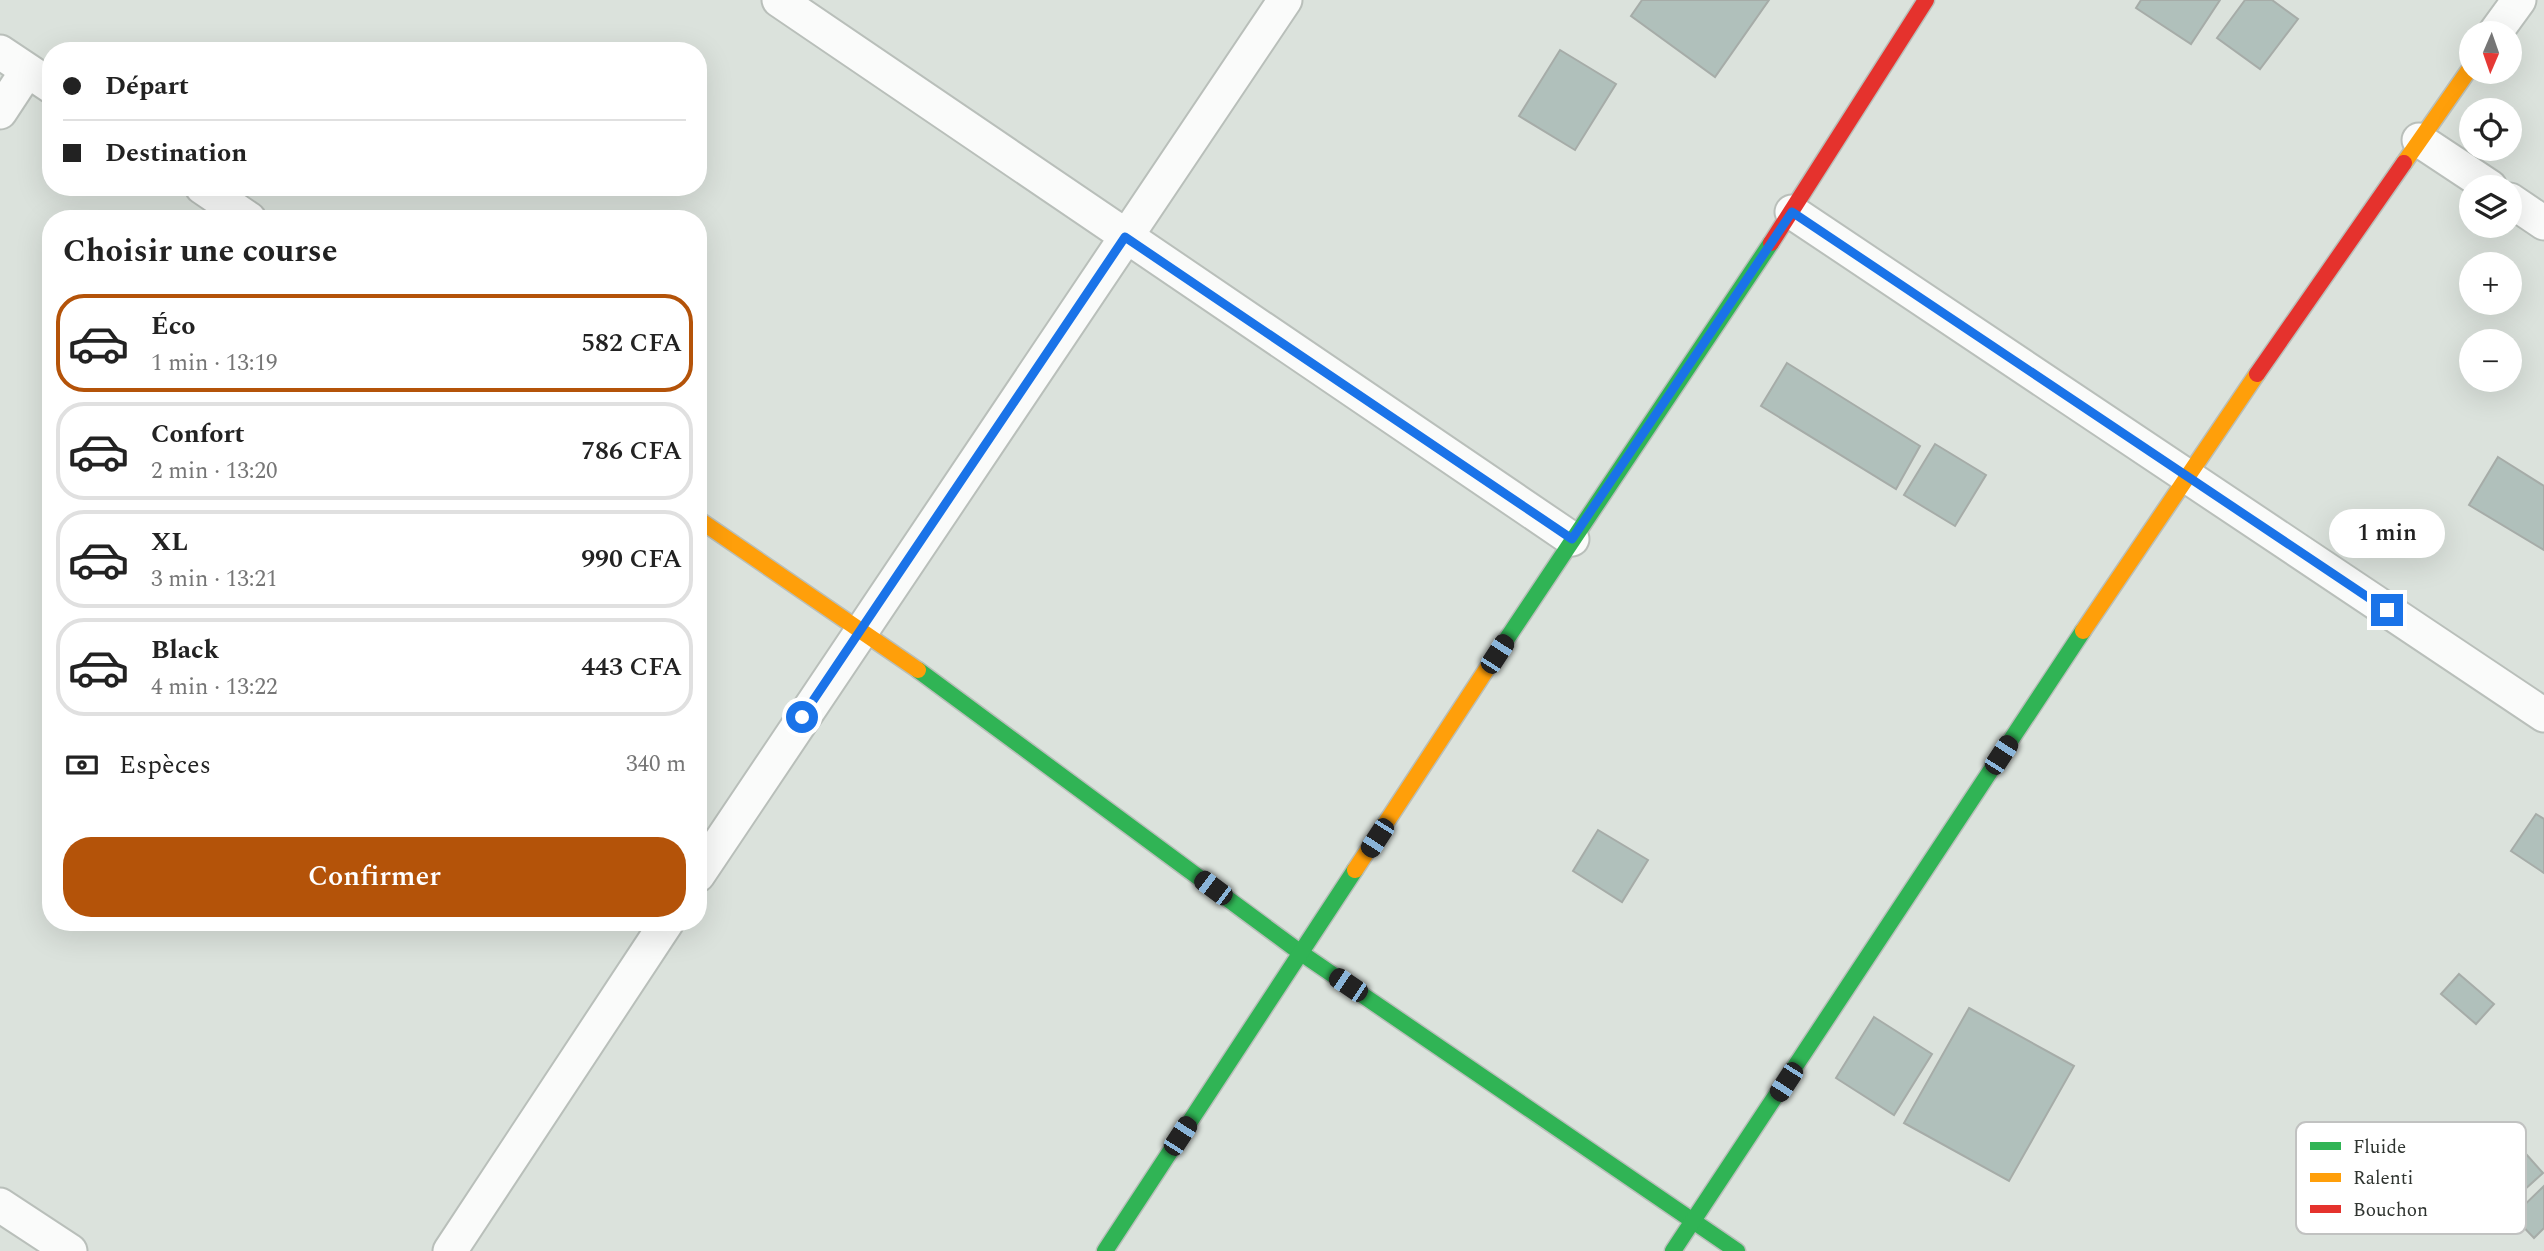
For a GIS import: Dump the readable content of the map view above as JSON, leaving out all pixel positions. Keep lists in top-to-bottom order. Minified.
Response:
{"legend":["Fluide","Ralenti","Bouchon"],"north":"bottom","page":{"map_buttons":["+","−"],"banner":["Départ","Destination"],"heading":"Choisir une course","list":[{"name":"Éco","note":"1 min · 13:19","value":"582 CFA"},{"name":"Confort","note":"2 min · 13:20","value":"786 CFA"},{"name":"XL","note":"3 min · 13:21","value":"990 CFA"},{"name":"Black","note":"4 min · 13:22","value":"443 CFA"}],"bubble":"1 min","pay":["Espèces","340 m"],"buttons":"Confirmer"}}
